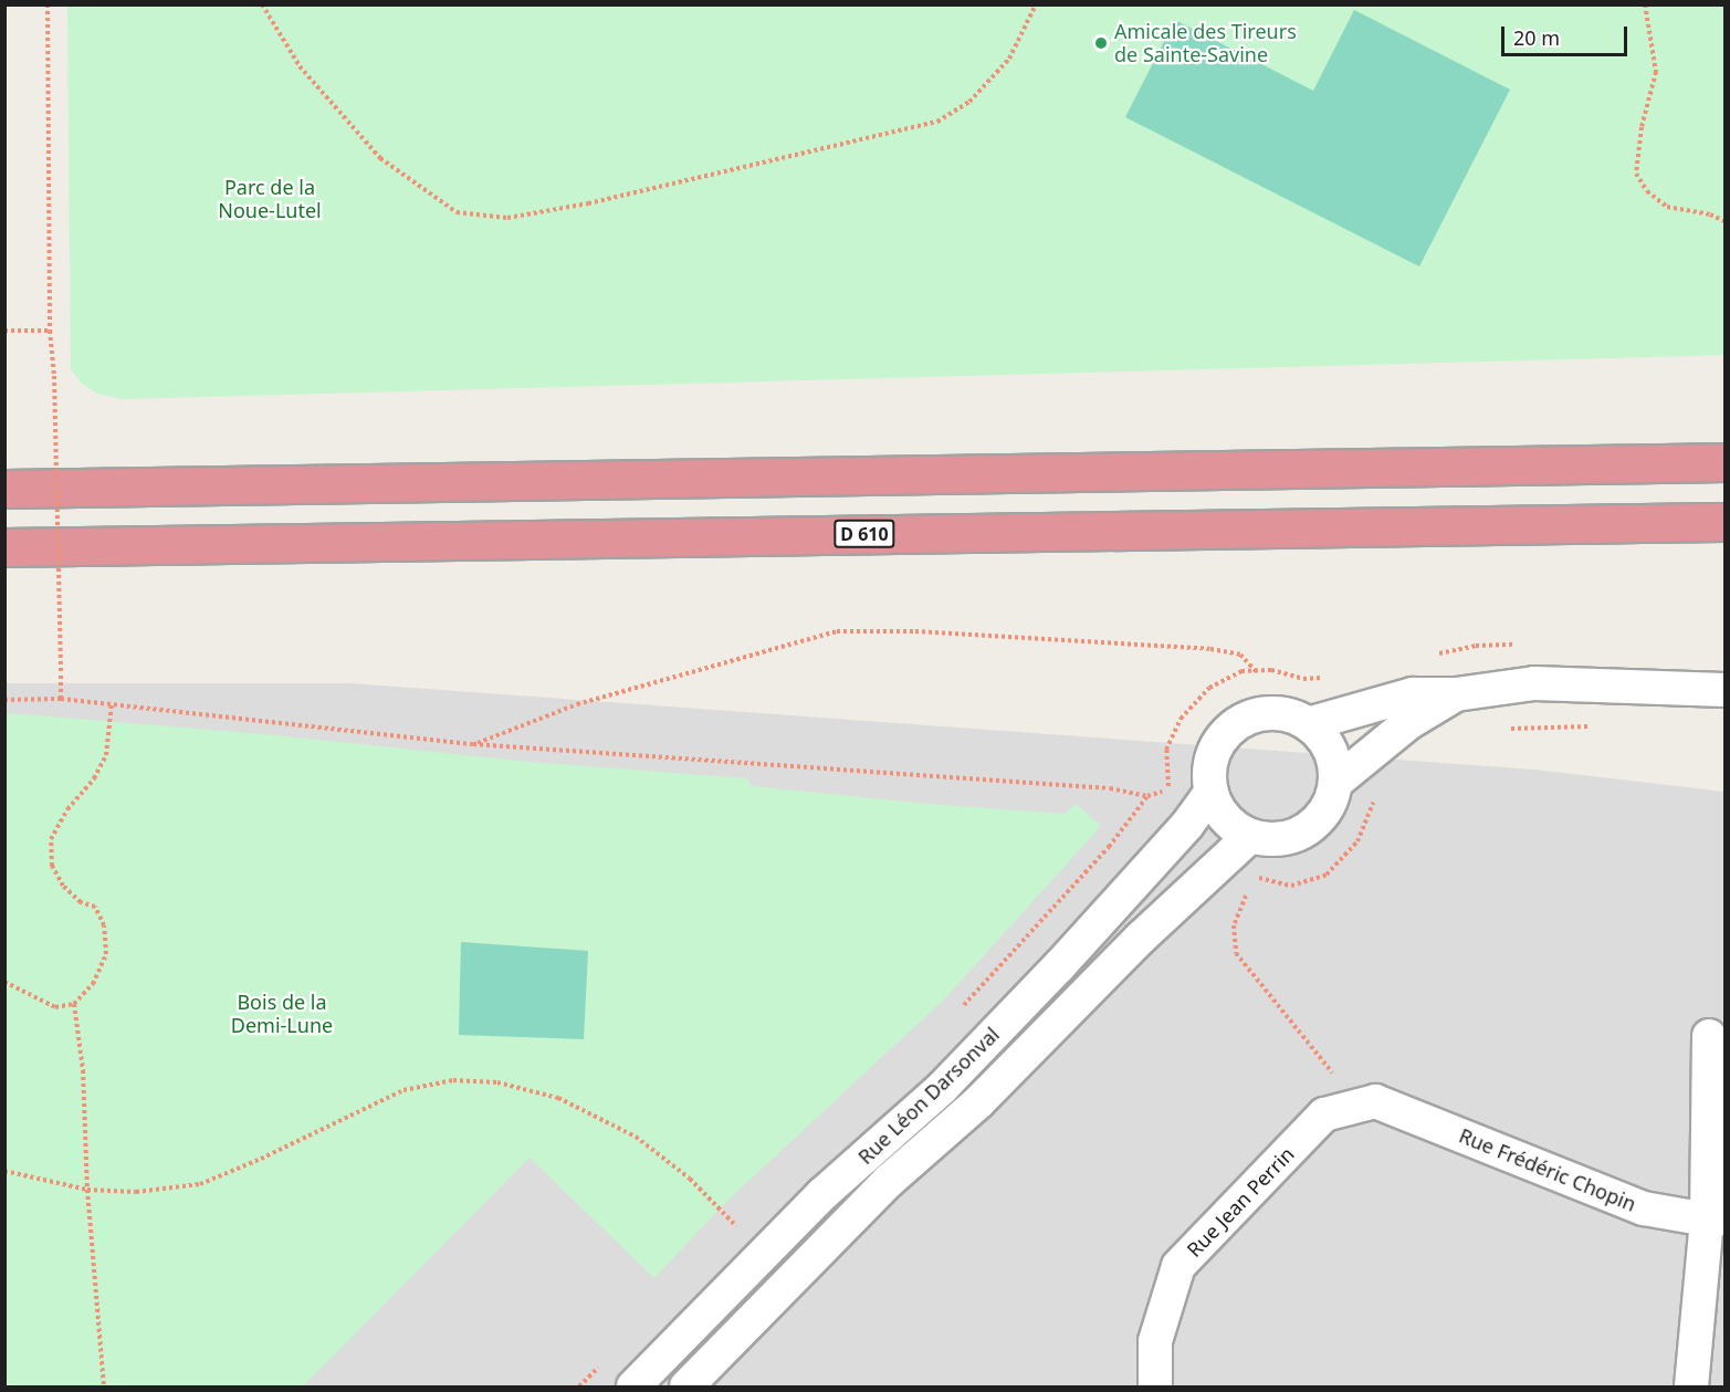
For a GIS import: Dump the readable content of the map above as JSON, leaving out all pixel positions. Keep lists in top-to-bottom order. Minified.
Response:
{"streets":{"highway":["D 610"],"street":["Rue Léon Darsonval","Rue Frédéric Chopin","Rue Jean Perrin"]},"crossings":[["Rue Frédéric Chopin","Rue Jean Perrin"]],"parks":["Parc de la Noue-Lutel","Bois de la Demi-Lune"],"places":["Amicale des Tireurs de Sainte-Savine"],"scale_bar":"20 m"}
